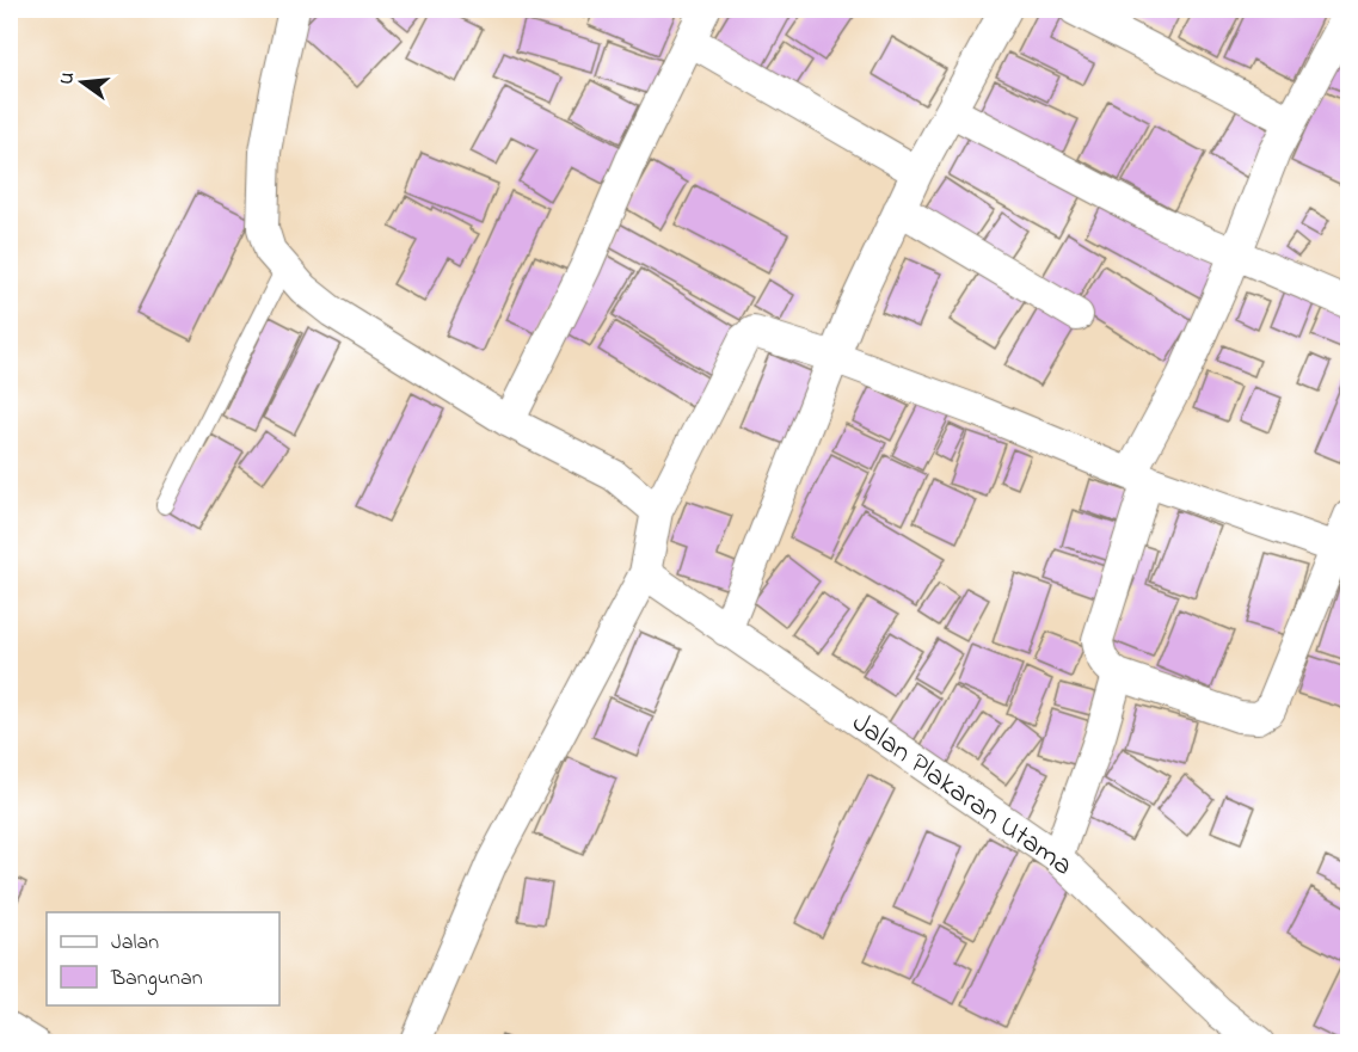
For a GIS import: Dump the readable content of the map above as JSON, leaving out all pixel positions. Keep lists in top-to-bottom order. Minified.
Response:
{"streets":{"street":["Jalan Plakaran Utama"]},"legend":["Jalan","Bangunan"],"north":"left"}
